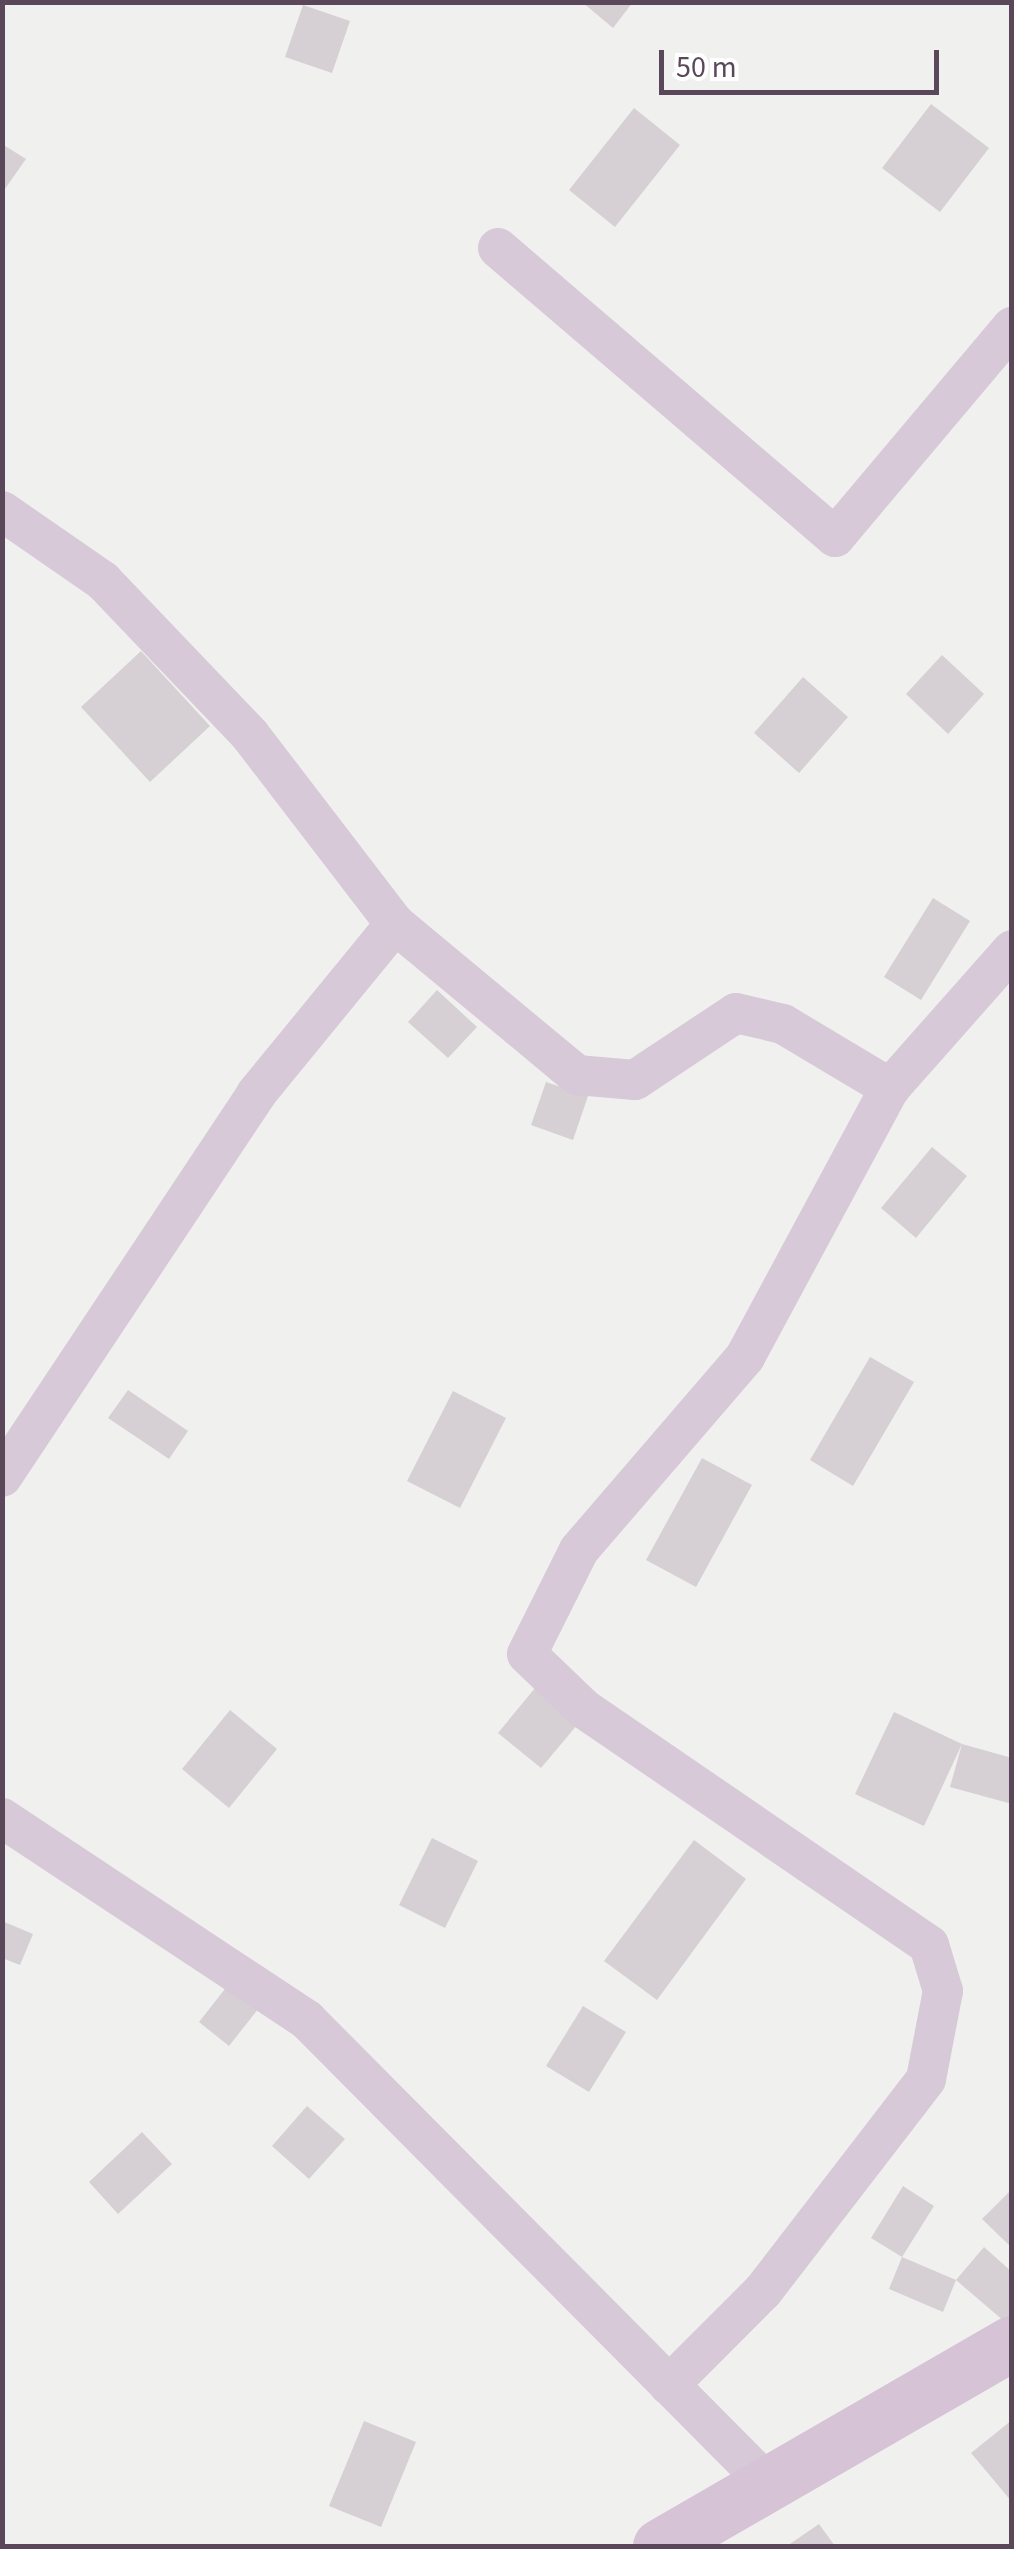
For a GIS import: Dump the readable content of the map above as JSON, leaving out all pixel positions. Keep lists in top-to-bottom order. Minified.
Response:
{"scale_bar":"50 m"}
